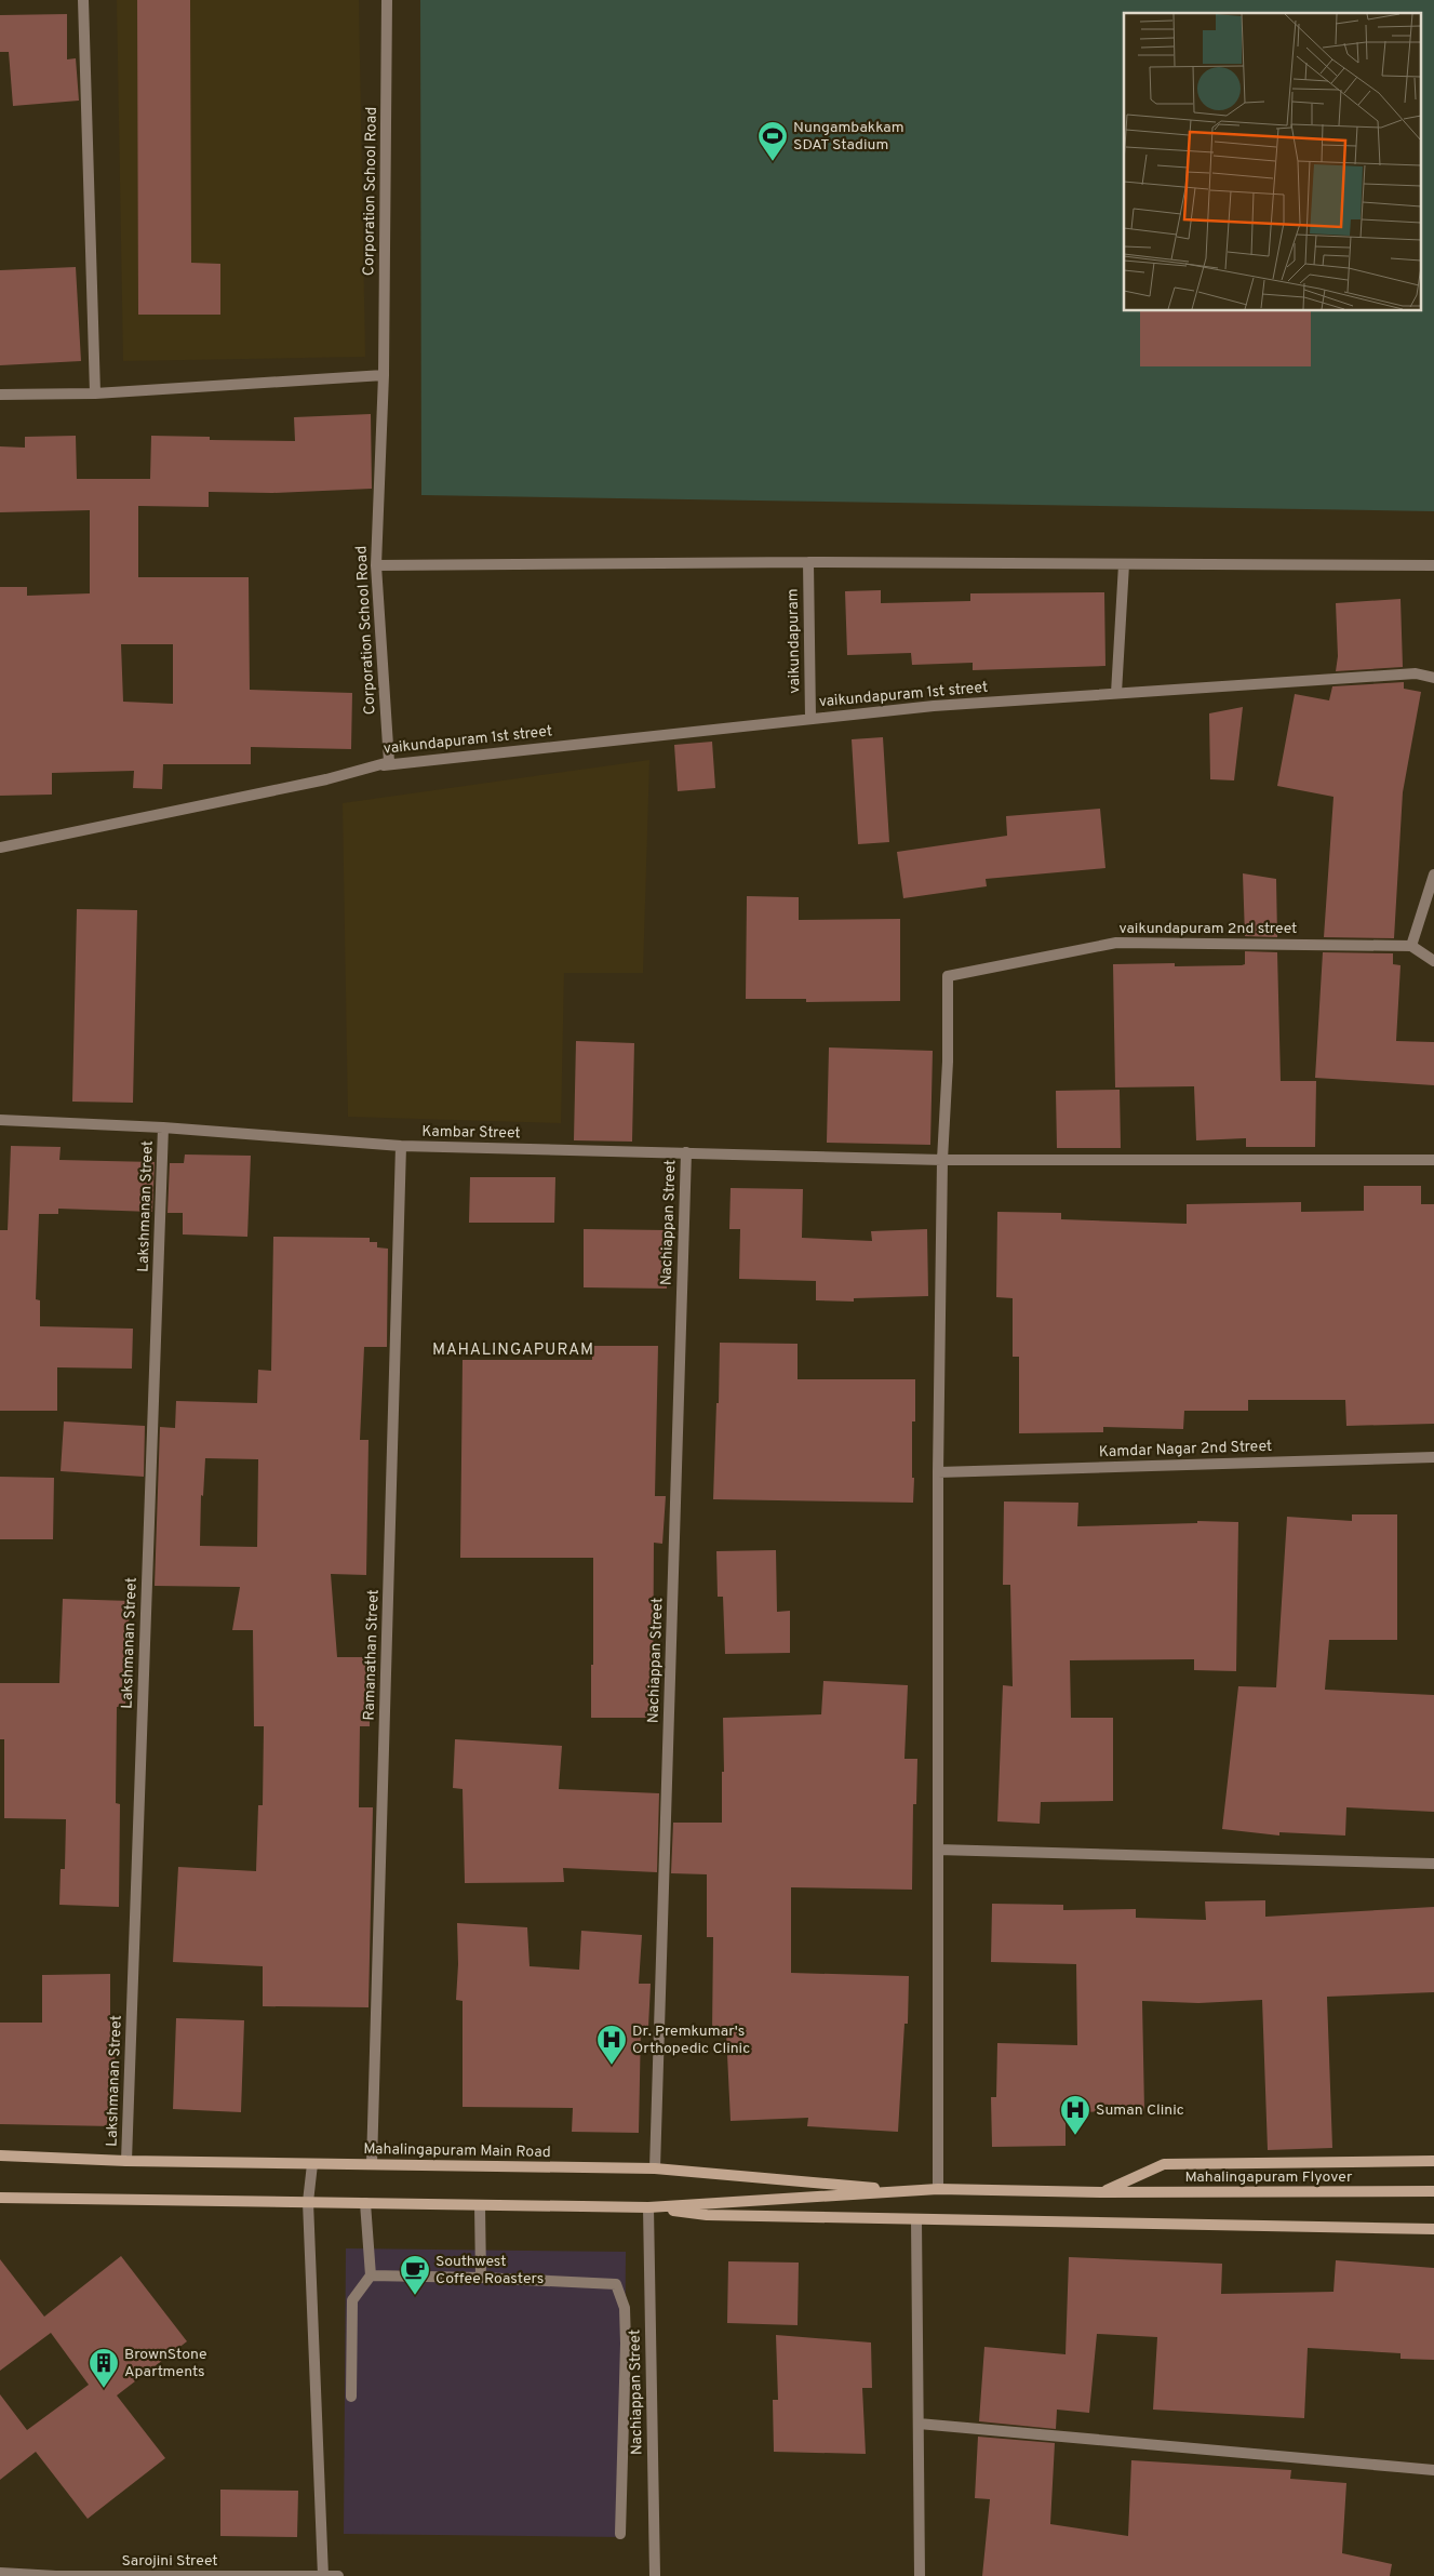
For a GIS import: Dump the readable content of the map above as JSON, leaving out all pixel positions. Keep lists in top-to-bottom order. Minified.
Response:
{"streets":{"main road":["Mahalingapuram Main Road","Mahalingapuram Flyover"],"street":["Corporation School Road","vaikundapuram","vaikundapuram 1st street","vaikundapuram 2nd street","Kambar Street","Lakshmanan Street","Nachiappan Street","Kamdar Nagar 2nd Street","Ramanathan Street","Sarojini Street"]},"crossings":[["Corporation School Road","vaikundapuram 1st street"],["vaikundapuram","vaikundapuram 1st street"],["vaikundapuram 2nd street","Kambar Street"],["Kambar Street","Lakshmanan Street"],["Kambar Street","Nachiappan Street"],["Kambar Street","Ramanathan Street"],["Lakshmanan Street","Mahalingapuram Main Road"],["Nachiappan Street","Mahalingapuram Main Road"],["Ramanathan Street","Mahalingapuram Main Road"],["Mahalingapuram Main Road","Mahalingapuram Flyover"]],"districts":["MAHALINGAPURAM"],"places":{"sports":["Nungambakkam SDAT Stadium"],"hospital":["Dr. Premkumar's Orthopedic Clinic","Suman Clinic"],"cafe":["Southwest Coffee Roasters"],"building":["BrownStone Apartments"]}}
